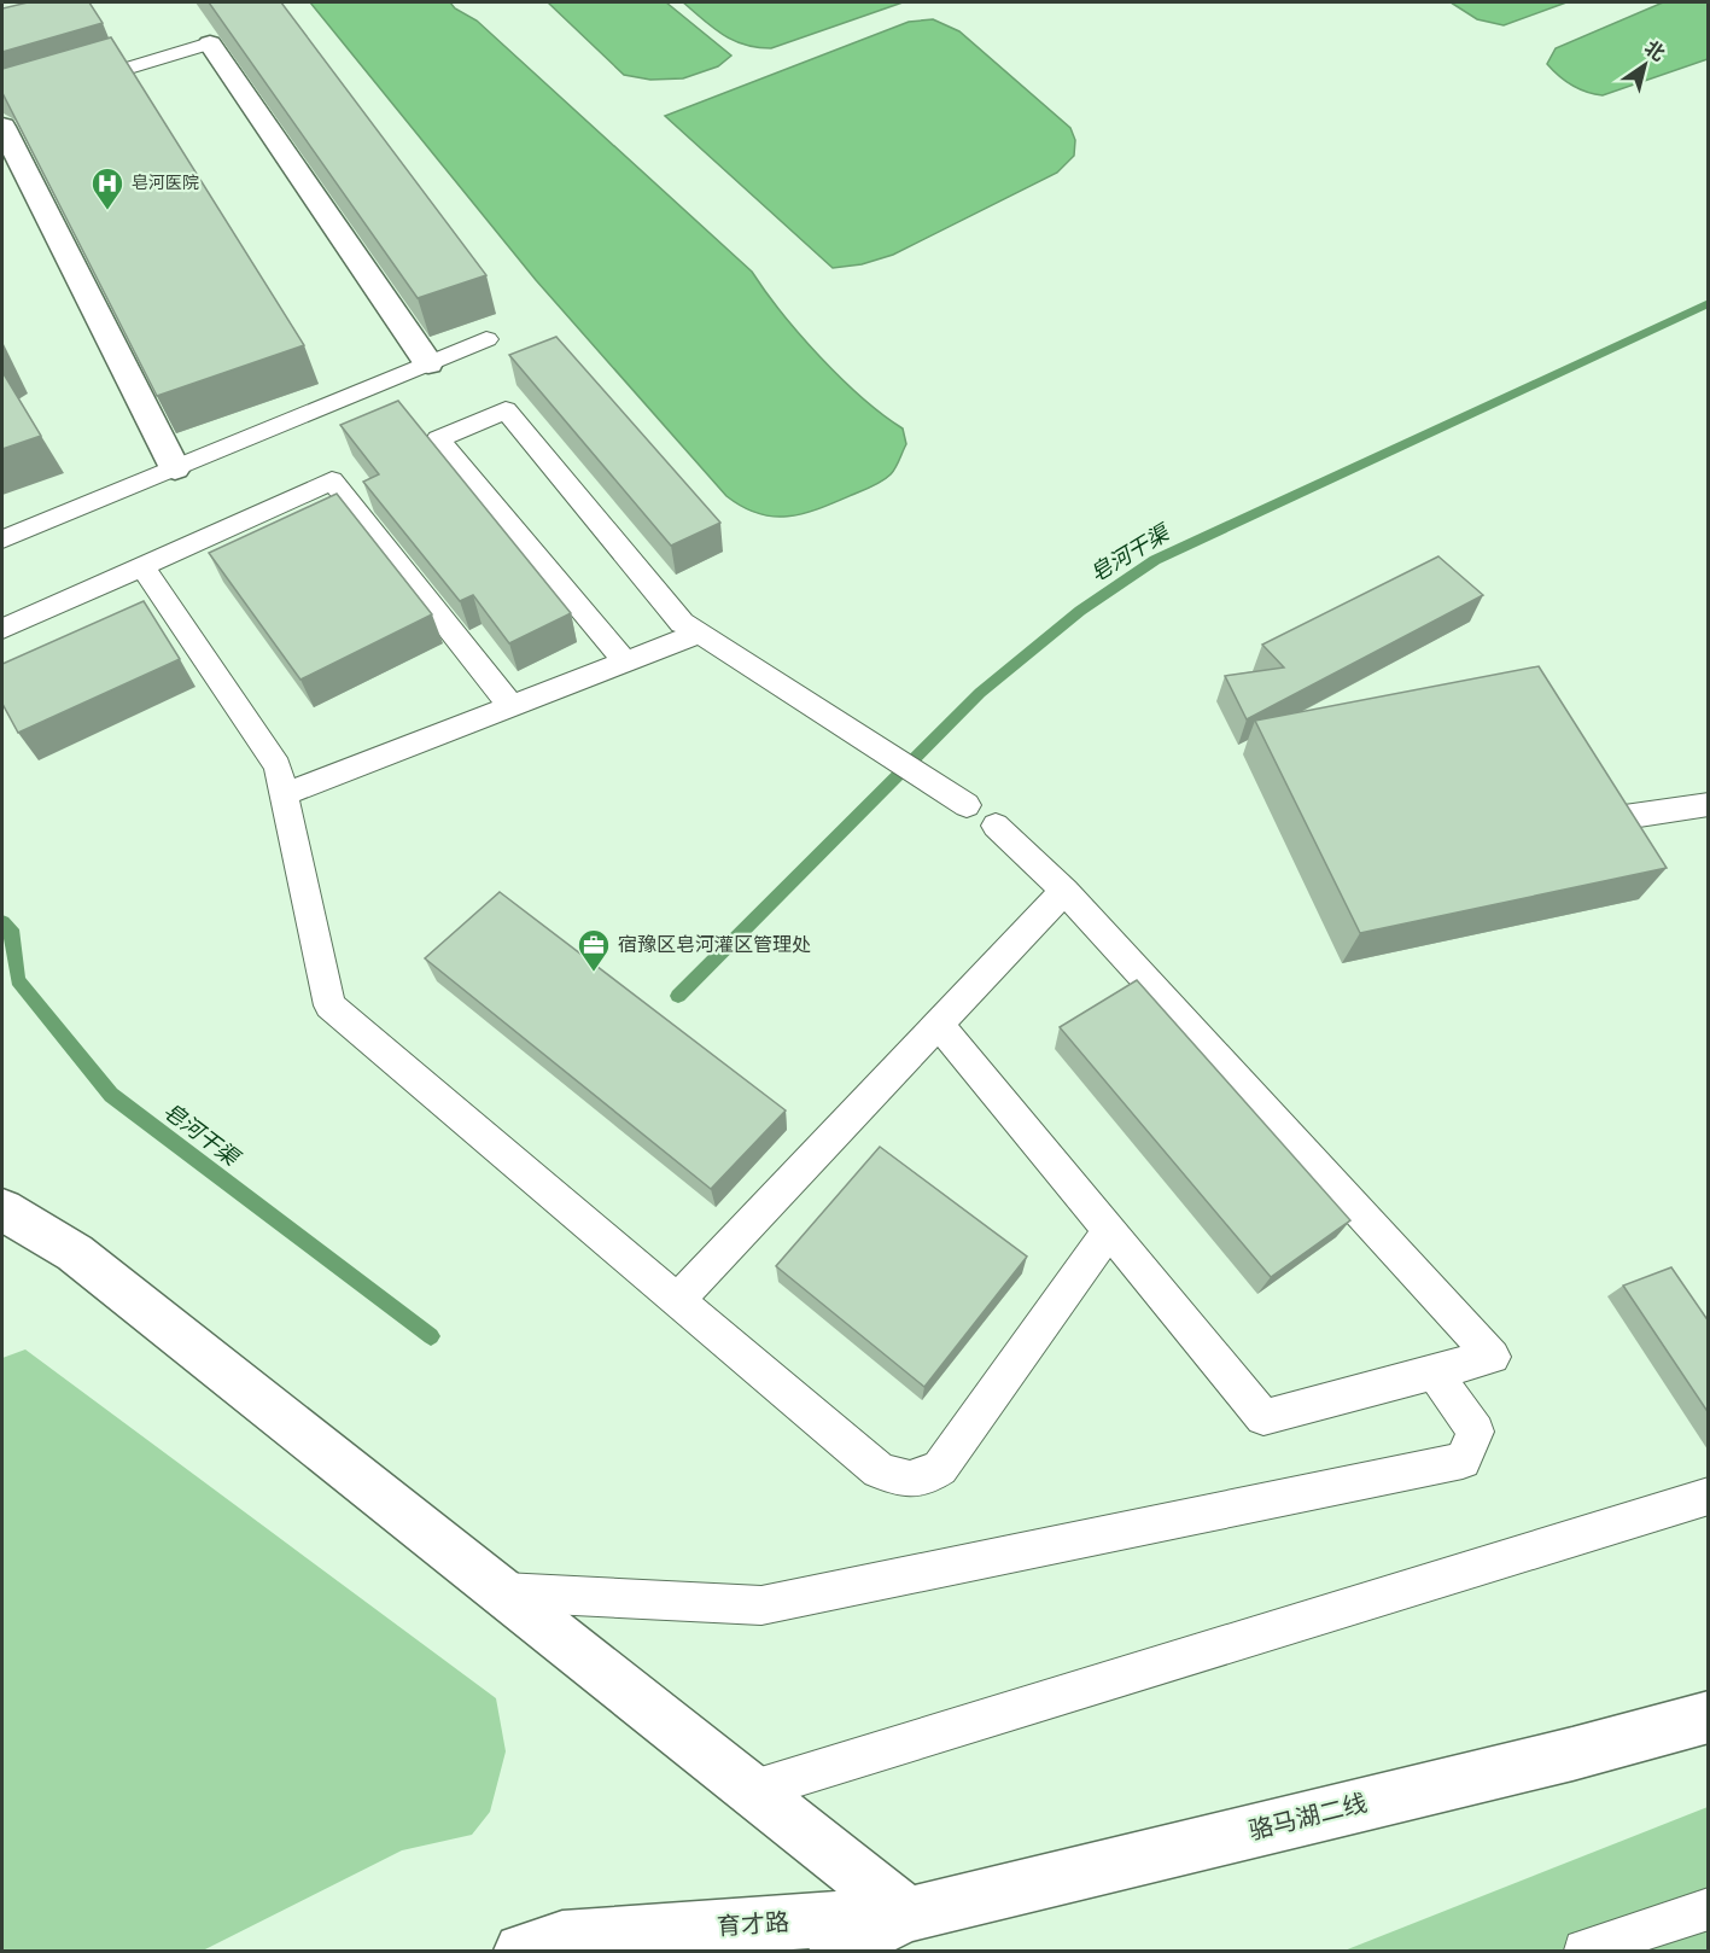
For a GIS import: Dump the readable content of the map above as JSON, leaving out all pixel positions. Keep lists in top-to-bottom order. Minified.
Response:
{"streets":{"street":["骆马湖二线","育才路"]},"crossings":[["骆马湖二线","育才路"]],"water":["皂河干渠"],"places":{"hospital":["皂河医院"],"office":["宿豫区皂河灌区管理处"]},"north":"top right"}
